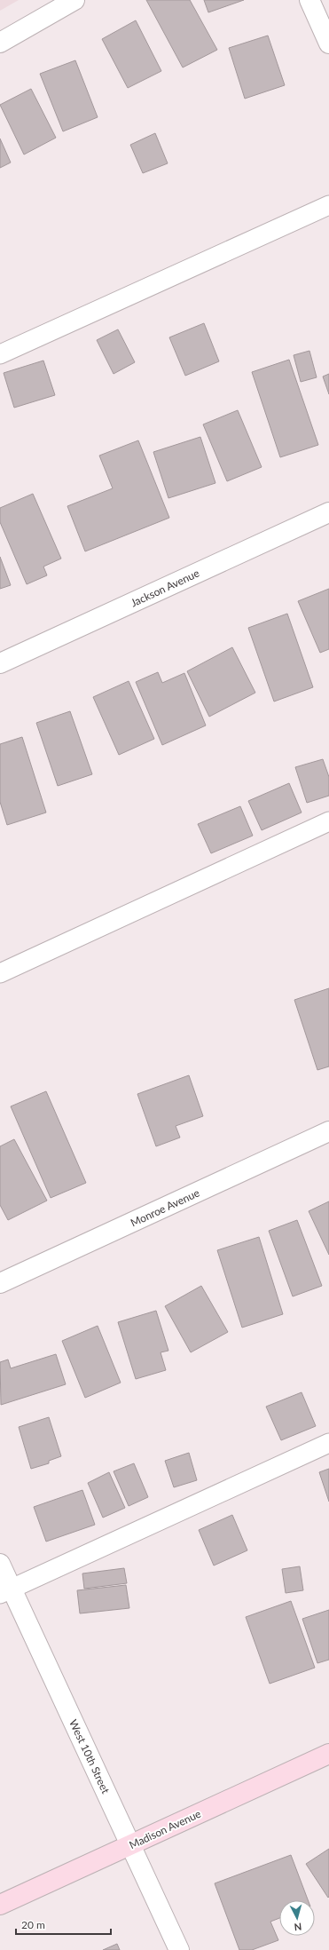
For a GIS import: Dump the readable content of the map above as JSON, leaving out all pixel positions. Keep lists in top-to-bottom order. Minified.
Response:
{"streets":{"street":["Jackson Avenue","Monroe Avenue","West 10th Street","Madison Avenue"]},"crossings":[["West 10th Street","Madison Avenue"]],"scale_bar":"20 m","north":"bottom"}
